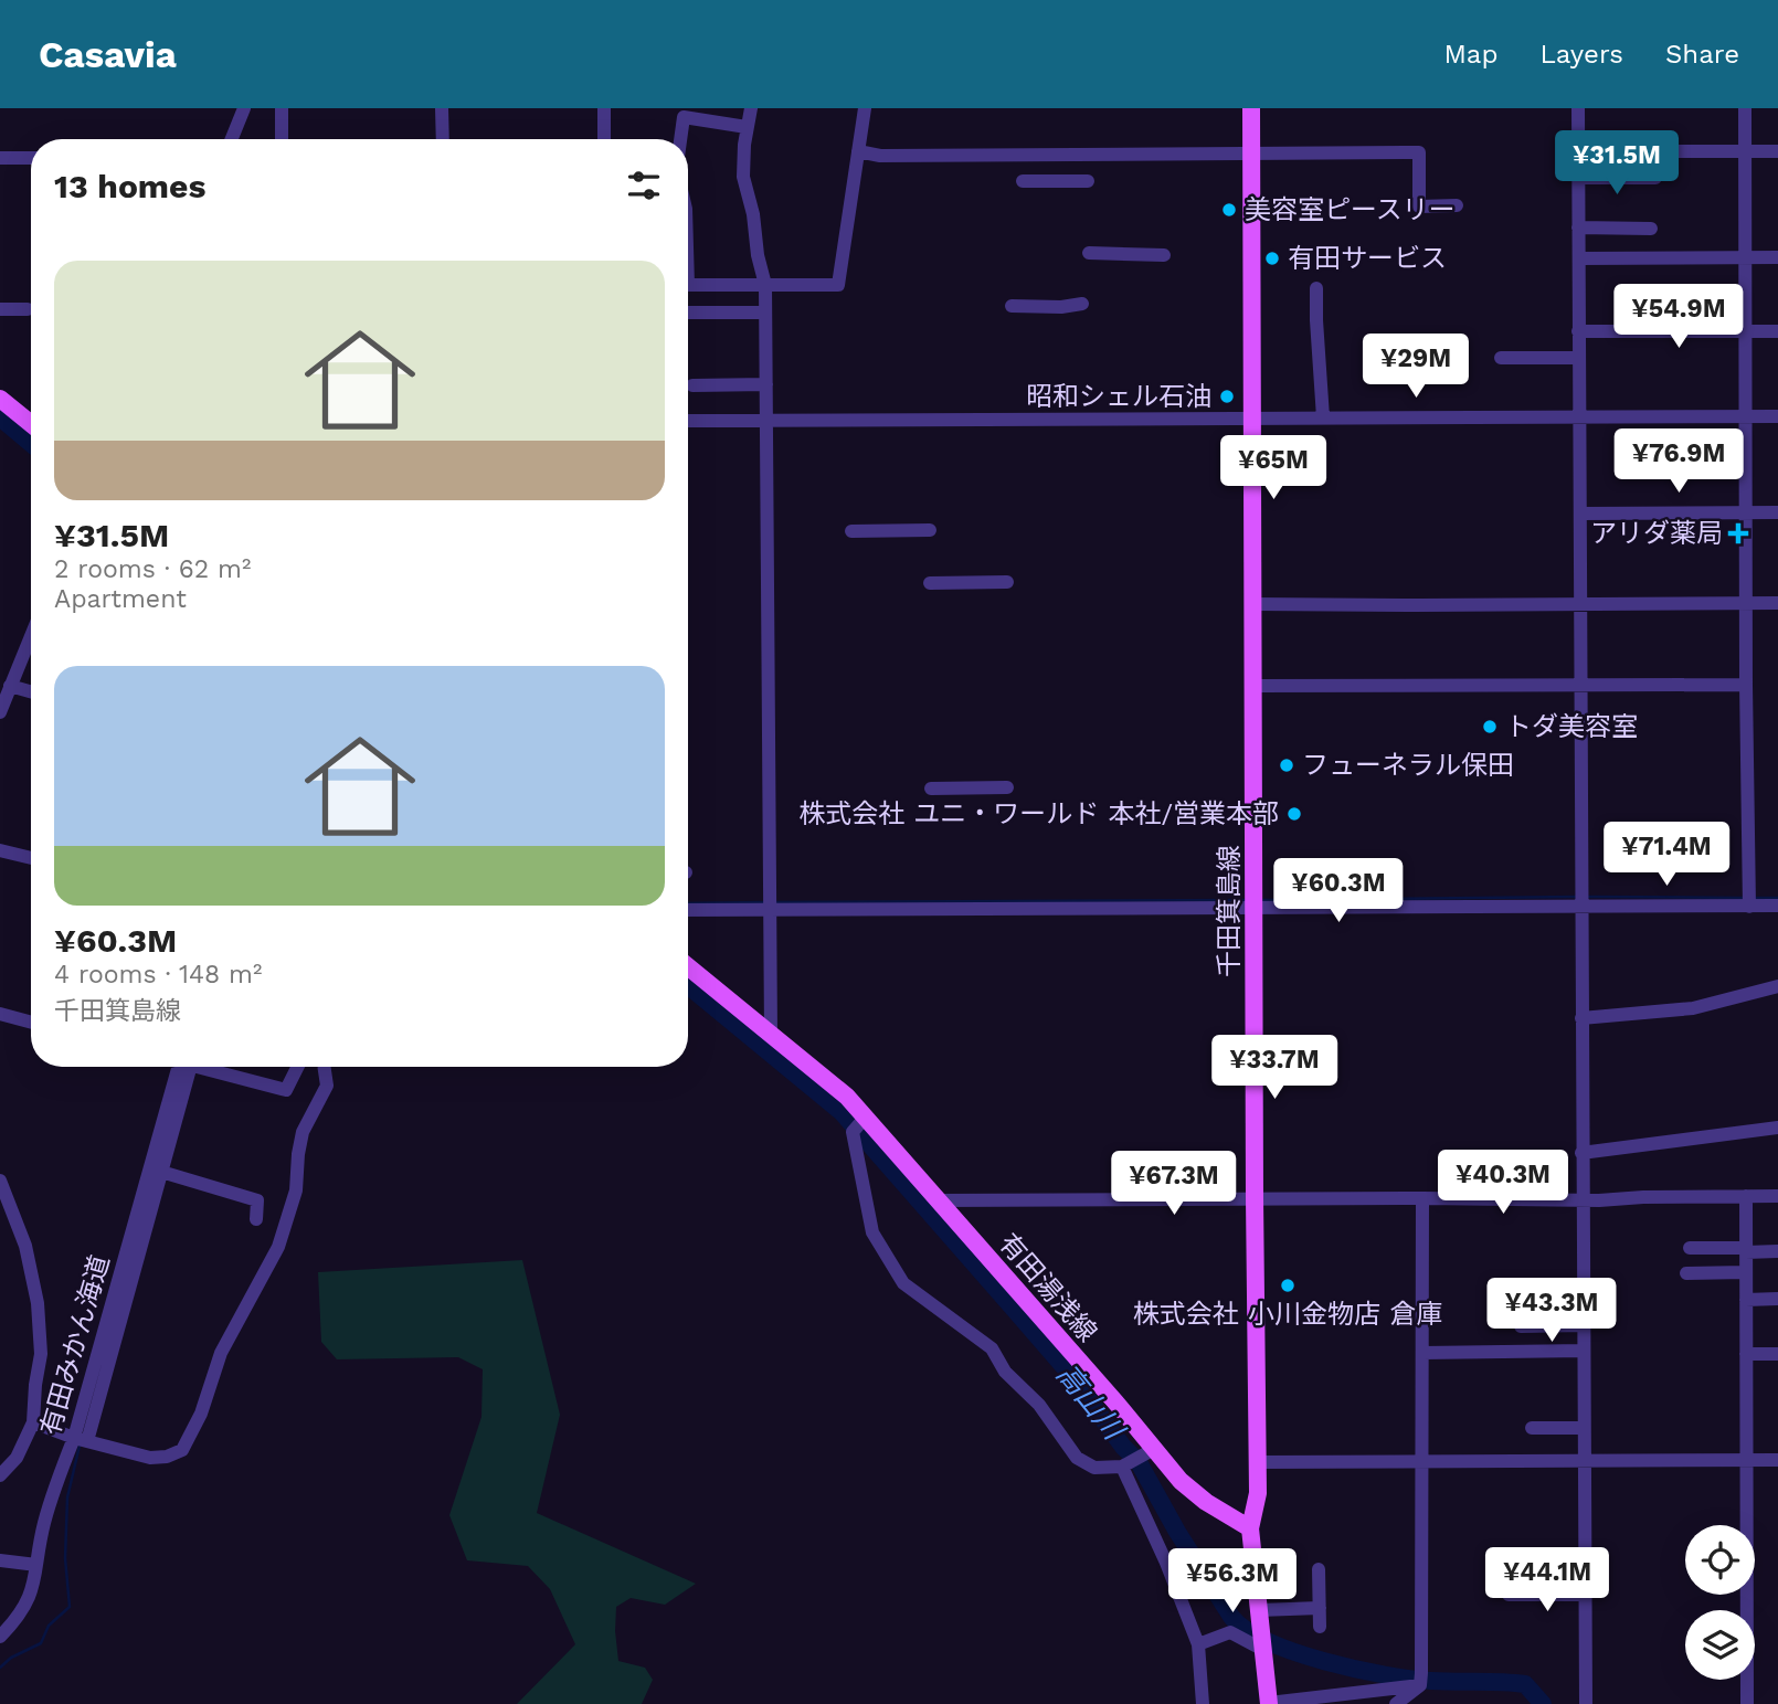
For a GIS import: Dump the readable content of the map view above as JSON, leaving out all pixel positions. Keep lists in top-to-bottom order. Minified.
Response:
{"streets":{"main road":["千田箕島線","有田湯浅線"],"street":["有田みかん海道"]},"crossings":[["千田箕島線","有田湯浅線"]],"water":["高山川"],"places":{"other":["美容室ピースリー","有田サービス","昭和シェル石油","トダ美容室","フューネラル保田","株式会社 ユニ・ワールド 本社/営業本部","株式会社 小川金物店 倉庫"],"health":["アリダ薬局"]},"page":{"header":"Casavia","nav":["Map","Layers","Share"],"price":["¥31.5M","¥54.9M","¥29M","¥76.9M","¥65M","¥71.4M","¥60.3M","¥33.7M","¥40.3M","¥67.3M","¥43.3M","¥44.1M","¥56.3M"],"heading":"13 homes","list":[{"name":"¥31.5M","note":"2 rooms · 62 m² · Apartment"},{"name":"¥60.3M","note":"4 rooms · 148 m² · 千田箕島線"}]}}
